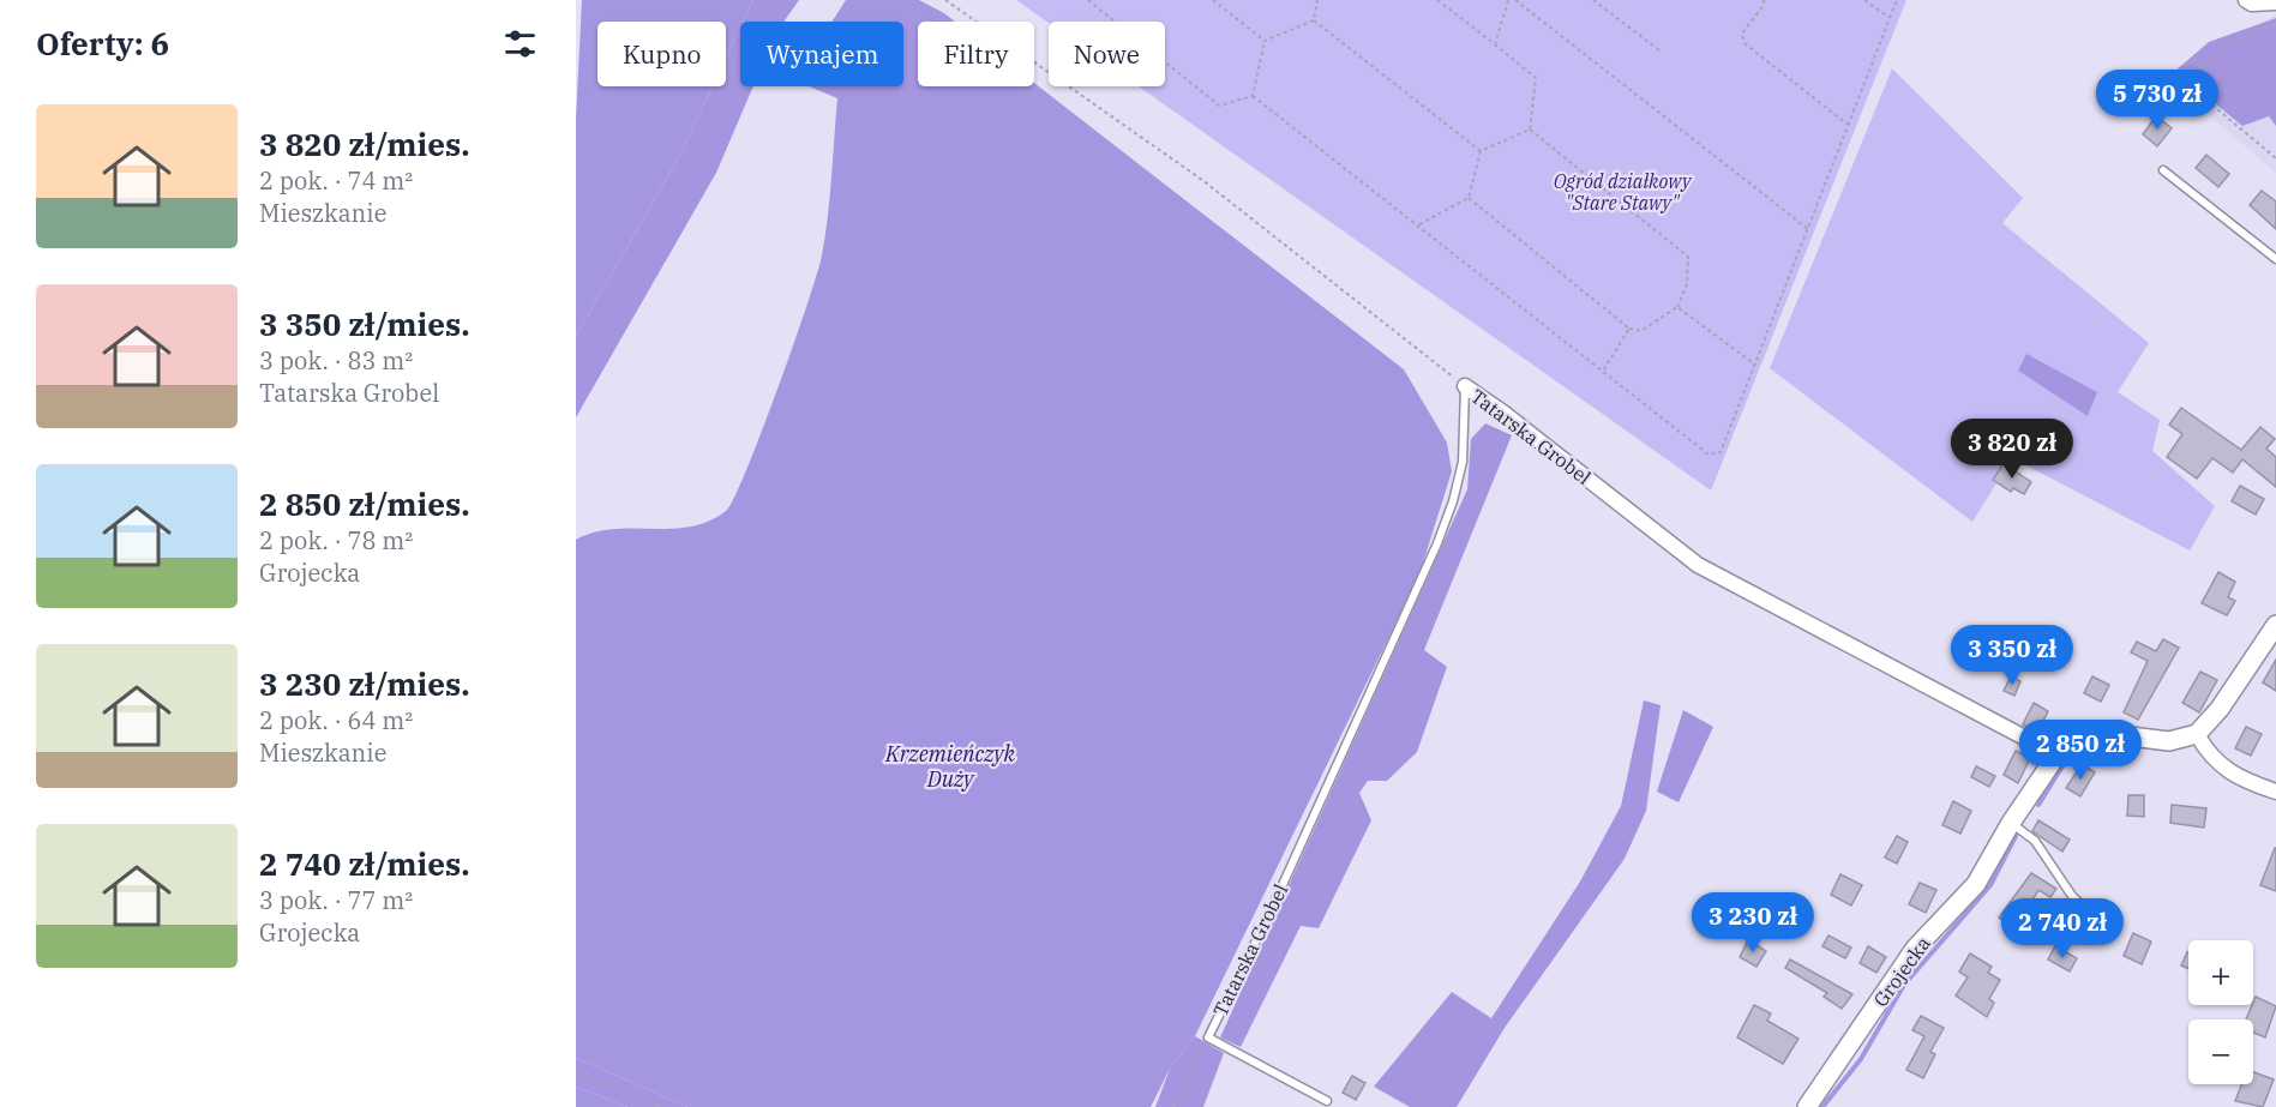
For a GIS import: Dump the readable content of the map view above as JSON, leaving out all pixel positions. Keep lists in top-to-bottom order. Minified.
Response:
{"streets":{"street":["Tatarska Grobel","Grojecka"]},"crossings":[["Tatarska Grobel","Grojecka"]],"water":["Krzemieńczyk Duży"],"parks":["Ogród działkowy \"Stare Stawy\""],"page":{"heading":"Oferty: 6","chip":["Kupno","Wynajem","Filtry","Nowe"],"price":["5 730 zł","3 820 zł","3 350 zł","2 850 zł","3 230 zł","2 740 zł"],"list":[{"name":"3 820 zł/mies.","note":"2 pok. · 74 m² · Mieszkanie"},{"name":"3 350 zł/mies.","note":"3 pok. · 83 m² · Tatarska Grobel"},{"name":"2 850 zł/mies.","note":"2 pok. · 78 m² · Grojecka"},{"name":"3 230 zł/mies.","note":"2 pok. · 64 m² · Mieszkanie"},{"name":"2 740 zł/mies.","note":"3 pok. · 77 m² · Grojecka"}],"map_buttons":["+","−"]}}
